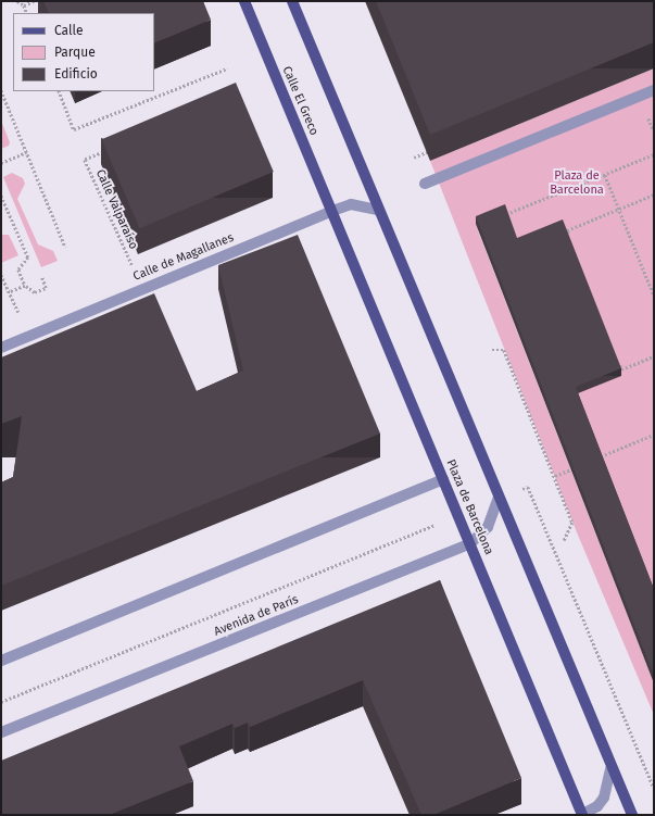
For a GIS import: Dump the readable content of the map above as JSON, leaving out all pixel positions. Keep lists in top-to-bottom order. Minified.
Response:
{"streets":{"main road":["Calle El Greco","Plaza de Barcelona"],"street":["Calle de Magallanes","Avenida de París"],"path":["Calle Valparaíso"]},"crossings":[["Calle El Greco","Calle de Magallanes"],["Calle El Greco","Plaza de Barcelona"],["Calle de Magallanes","Plaza de Barcelona"],["Plaza de Barcelona","Avenida de París"]],"parks":["Plaza de Barcelona"],"legend":["Calle","Parque","Edificio"]}
